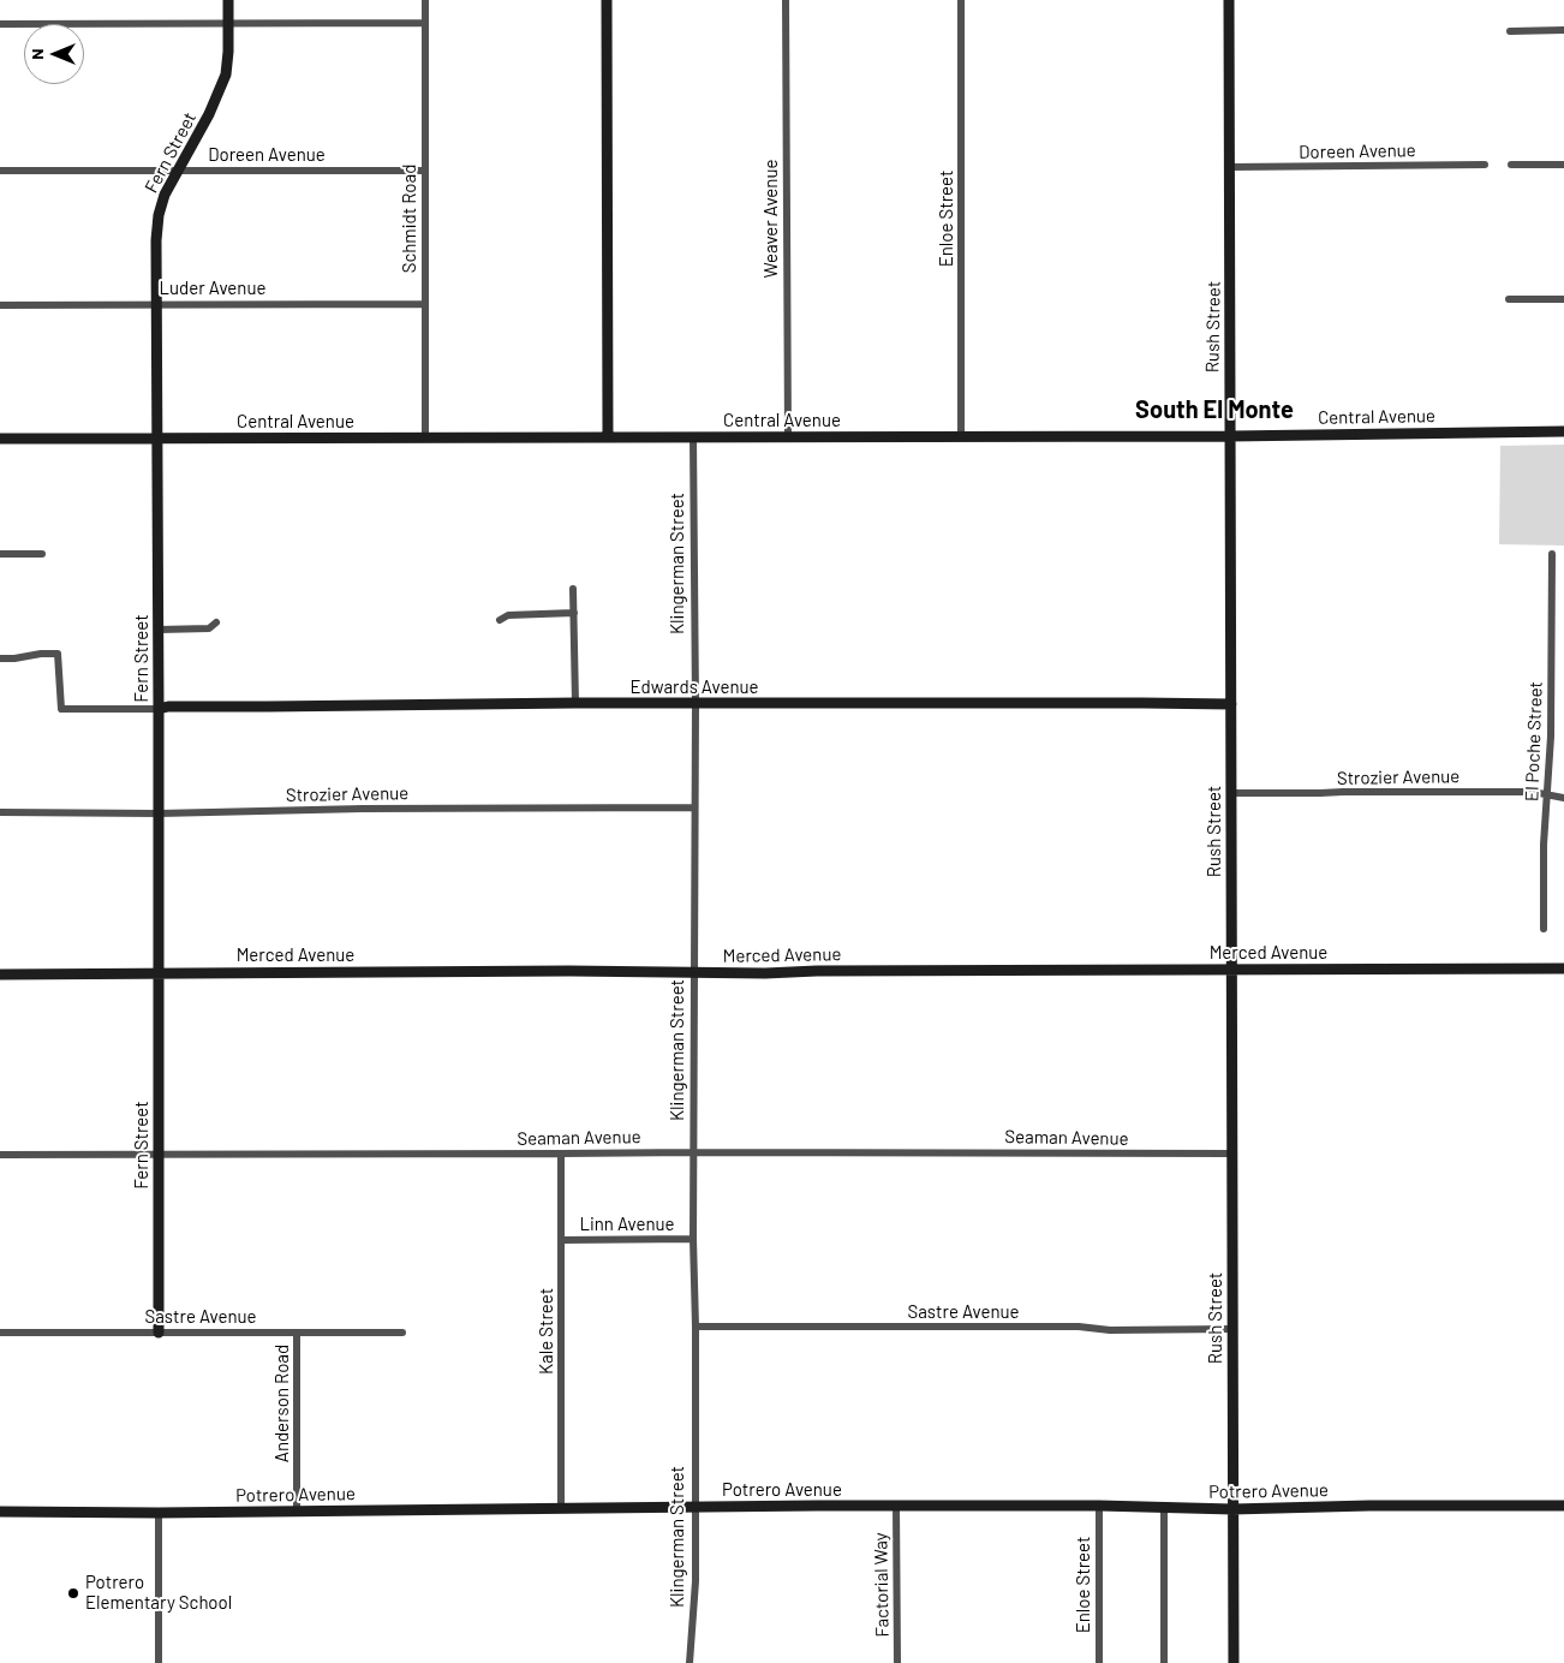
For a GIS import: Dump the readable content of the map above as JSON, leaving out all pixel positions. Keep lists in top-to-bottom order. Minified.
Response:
{"streets":{"street":["Doreen Avenue","Fern Street","Schmidt Road","Weaver Avenue","Enloe Street","Luder Avenue","Rush Street","Central Avenue","Klingerman Street","Edwards Avenue","El Poche Street","Strozier Avenue","Merced Avenue","Seaman Avenue","Linn Avenue","Sastre Avenue","Kale Street","Anderson Road","Potrero Avenue","Factorial Way"]},"crossings":[["Doreen Avenue","Fern Street"],["Doreen Avenue","Schmidt Road"],["Doreen Avenue","Rush Street"],["Fern Street","Luder Avenue"],["Fern Street","Central Avenue"],["Fern Street","Edwards Avenue"],["Fern Street","Strozier Avenue"],["Fern Street","Merced Avenue"],["Fern Street","Seaman Avenue"],["Fern Street","Sastre Avenue"],["Schmidt Road","Luder Avenue"],["Schmidt Road","Central Avenue"],["Weaver Avenue","Central Avenue"],["Enloe Street","Central Avenue"],["Enloe Street","Potrero Avenue"],["Rush Street","Central Avenue"],["Rush Street","Edwards Avenue"],["Rush Street","Strozier Avenue"],["Rush Street","Merced Avenue"],["Rush Street","Seaman Avenue"],["Rush Street","Sastre Avenue"],["Rush Street","Potrero Avenue"],["Central Avenue","Klingerman Street"],["Klingerman Street","Edwards Avenue"],["Klingerman Street","Strozier Avenue"],["Klingerman Street","Merced Avenue"],["Klingerman Street","Seaman Avenue"],["Klingerman Street","Linn Avenue"],["Klingerman Street","Sastre Avenue"],["Klingerman Street","Potrero Avenue"],["El Poche Street","Strozier Avenue"],["Seaman Avenue","Kale Street"],["Linn Avenue","Kale Street"],["Sastre Avenue","Anderson Road"],["Kale Street","Potrero Avenue"],["Anderson Road","Potrero Avenue"],["Potrero Avenue","Factorial Way"]],"districts":["South El Monte"],"places":["Potrero Elementary School"],"north":"left"}
